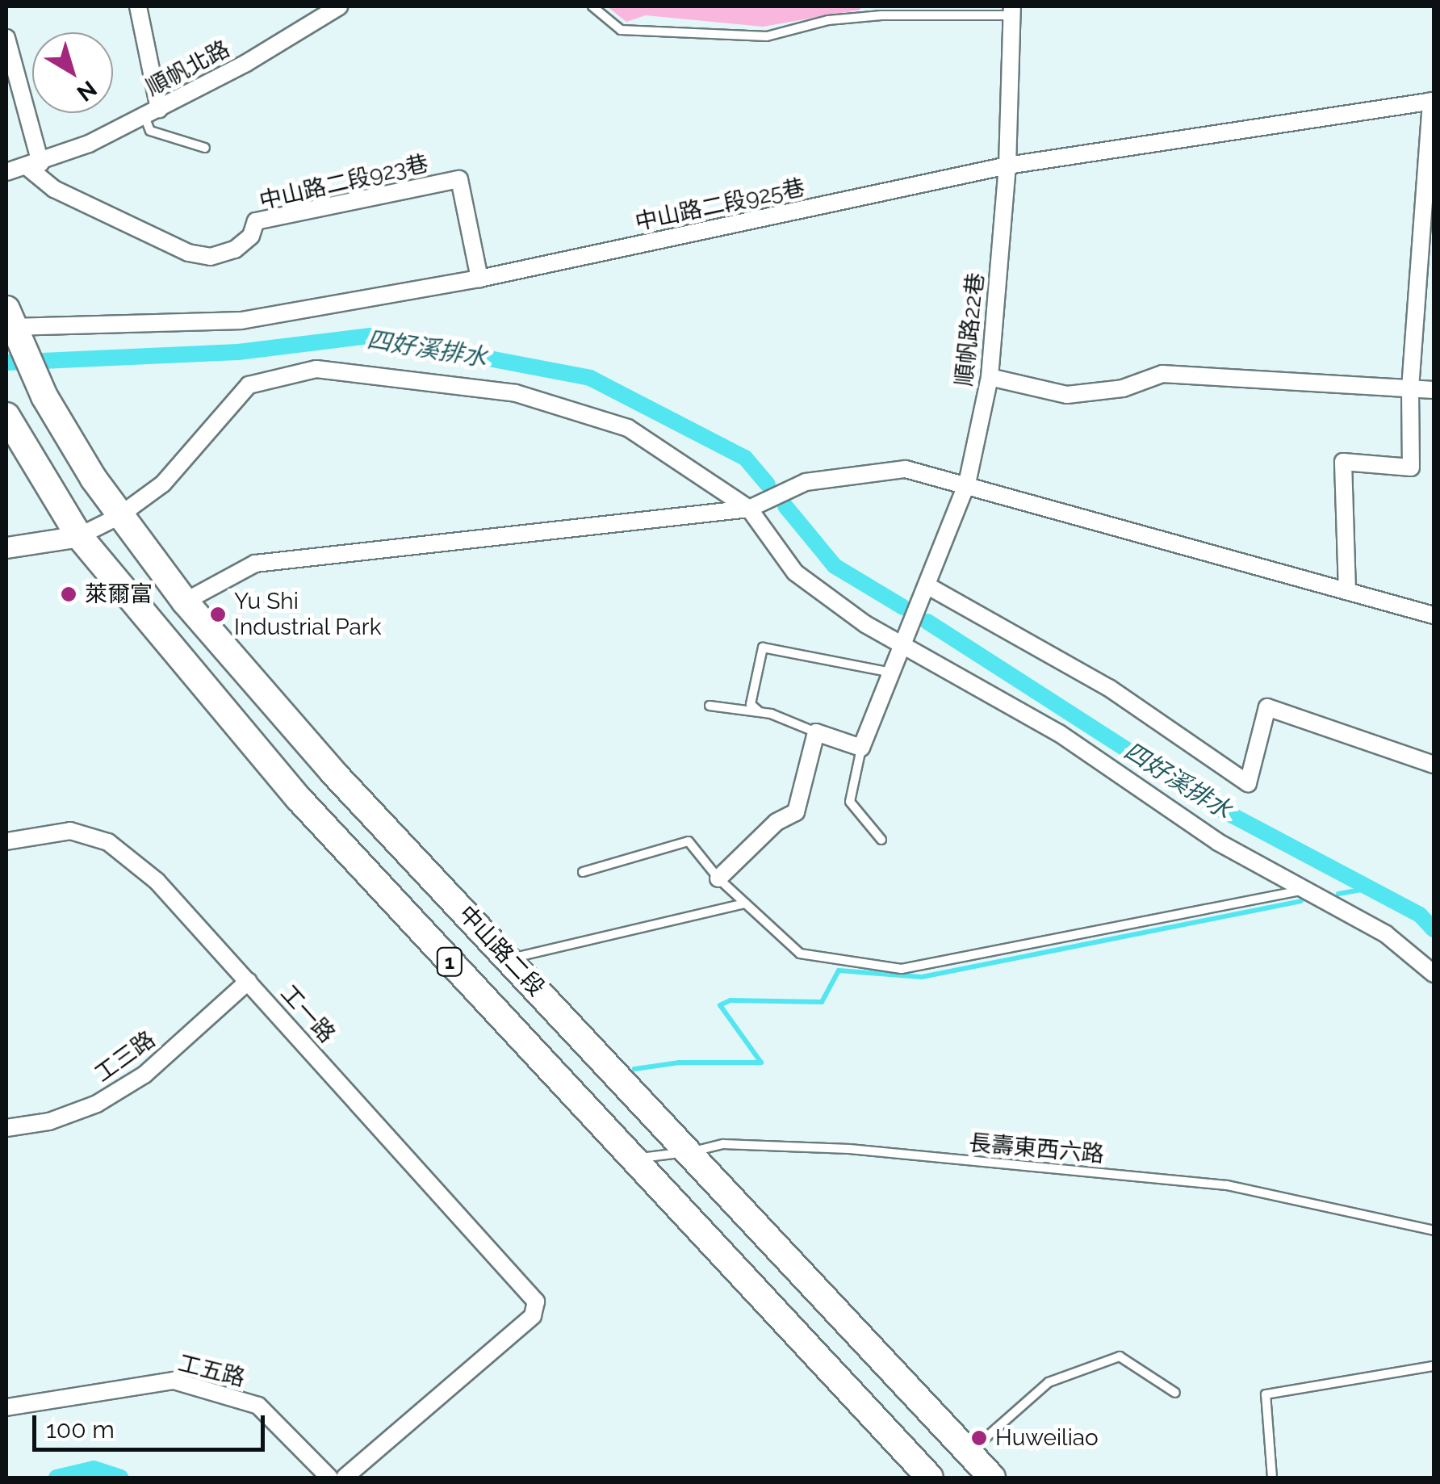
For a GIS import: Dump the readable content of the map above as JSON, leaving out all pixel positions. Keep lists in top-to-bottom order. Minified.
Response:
{"streets":{"main road":["中山路二段","1"],"street":["順帆北路","中山路二段923巷","中山路二段925巷","順帆路22巷","工一路","工三路","工五路"],"lane":["長壽東西六路"]},"crossings":[["順帆北路","中山路二段923巷"],["中山路二段923巷","中山路二段925巷"],["中山路二段925巷","順帆路22巷"],["中山路二段925巷","中山路二段"],["中山路二段","長壽東西六路"],["工一路","工三路"]],"water":["四好溪排水"],"places":["萊爾富","Yu Shi Industrial Park","Huweiliao"],"scale_bar":"100 m","north":"bottom right"}
